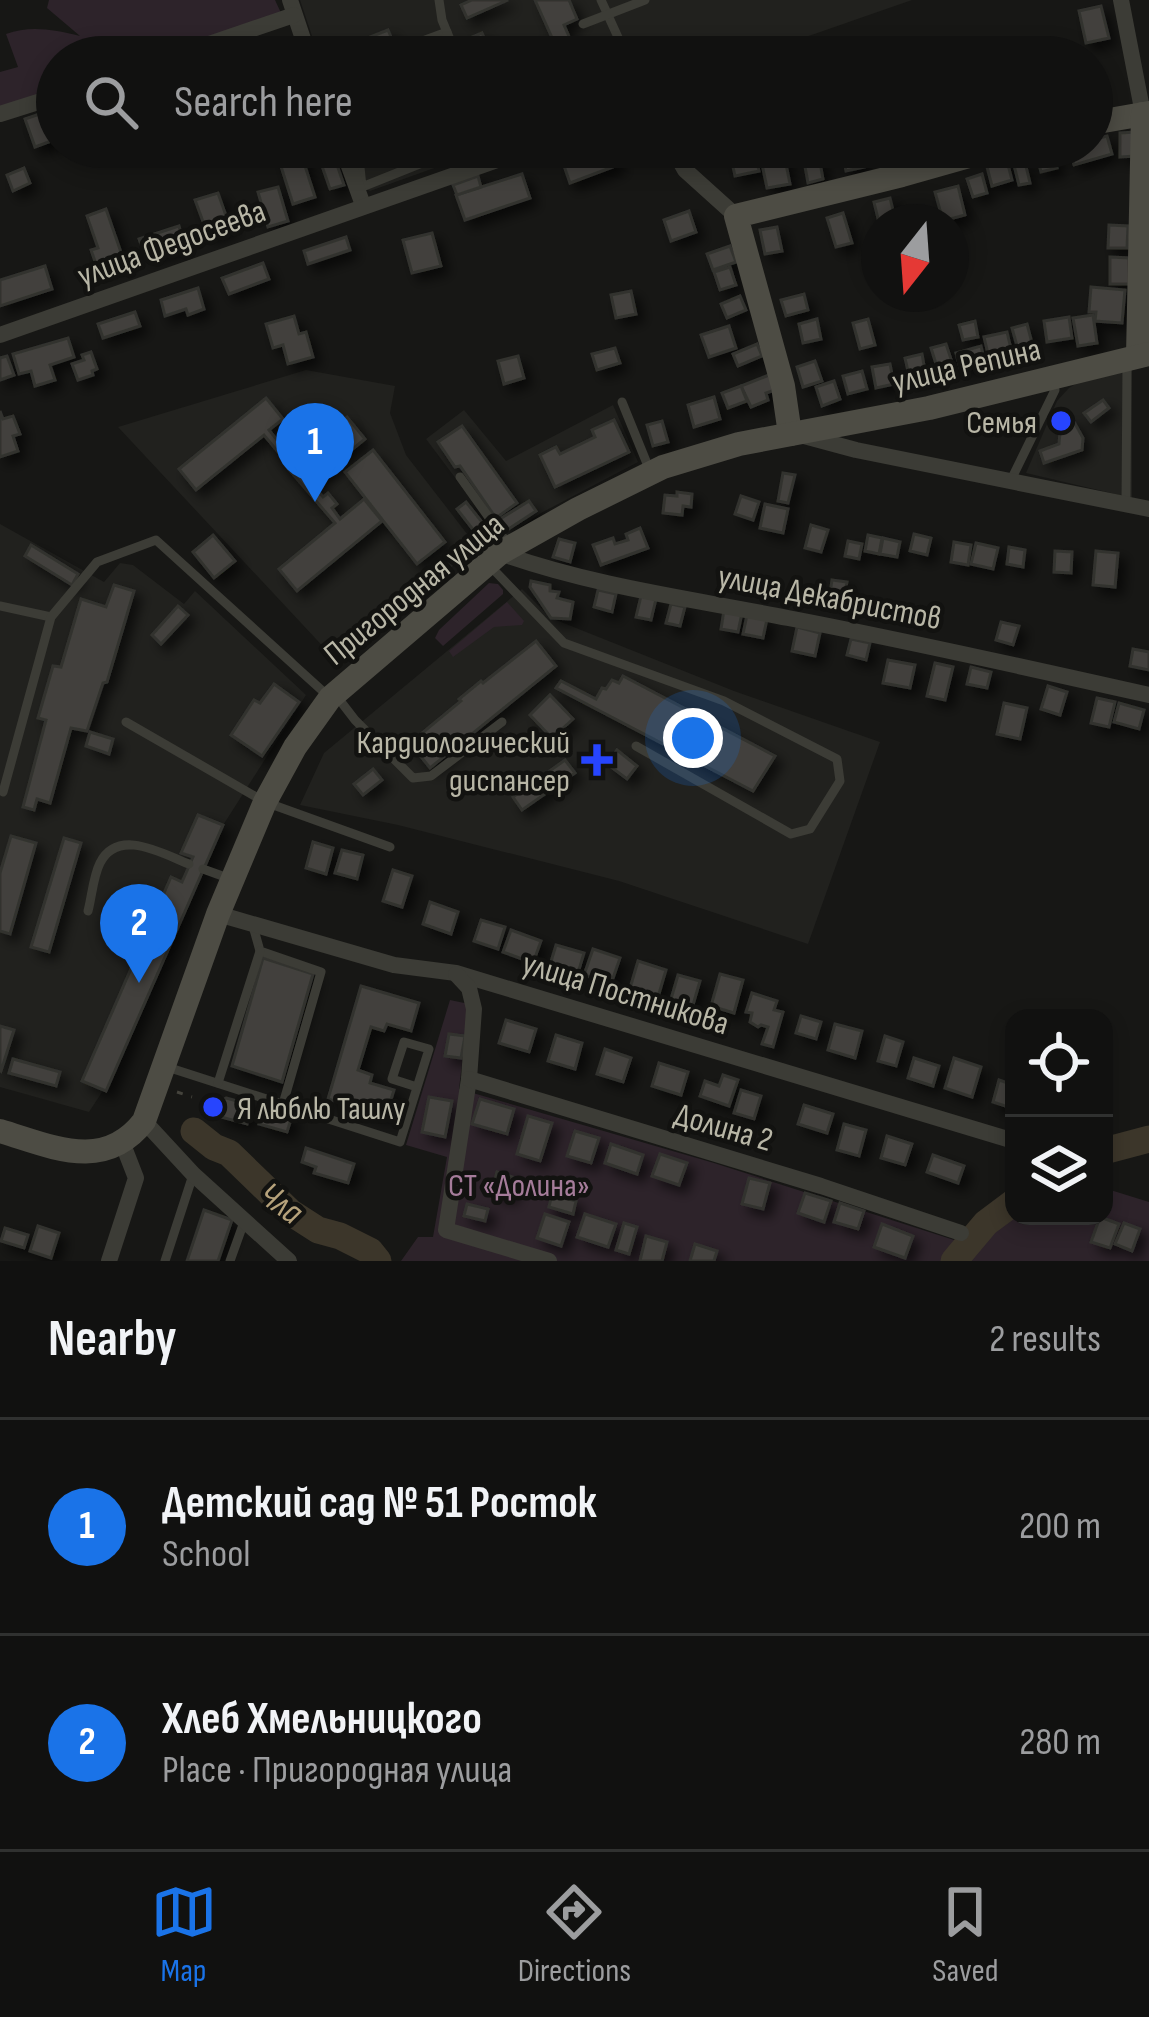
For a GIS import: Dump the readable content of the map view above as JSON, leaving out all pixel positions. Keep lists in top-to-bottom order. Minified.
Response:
{"streets":{"street":["улица Федосеева","улица Репина","Пригородная улица","улица Декабристов","улица Постникова","Долина 2"]},"crossings":[["улица Репина","Пригородная улица"],["Пригородная улица","улица Декабристов"],["Пригородная улица","улица Постникова"]],"water":["Чла"],"parks":["СТ «Долина»"],"places":{"other":["Семья","Я люблю Ташлу"],"health":["Кардиологический диспансер"]},"north":"bottom","page":{"search":"Search here","pins":["1","2"],"heading":["Nearby","2 results"],"list":[{"mark":"1","name":"Детский сад № 51 Росток","note":"School","value":"200 m"},{"mark":"2","name":"Хлеб Хмельницкого","note":"Place · Пригородная улица","value":"280 m"}],"nav":["Map","Directions","Saved"]}}
